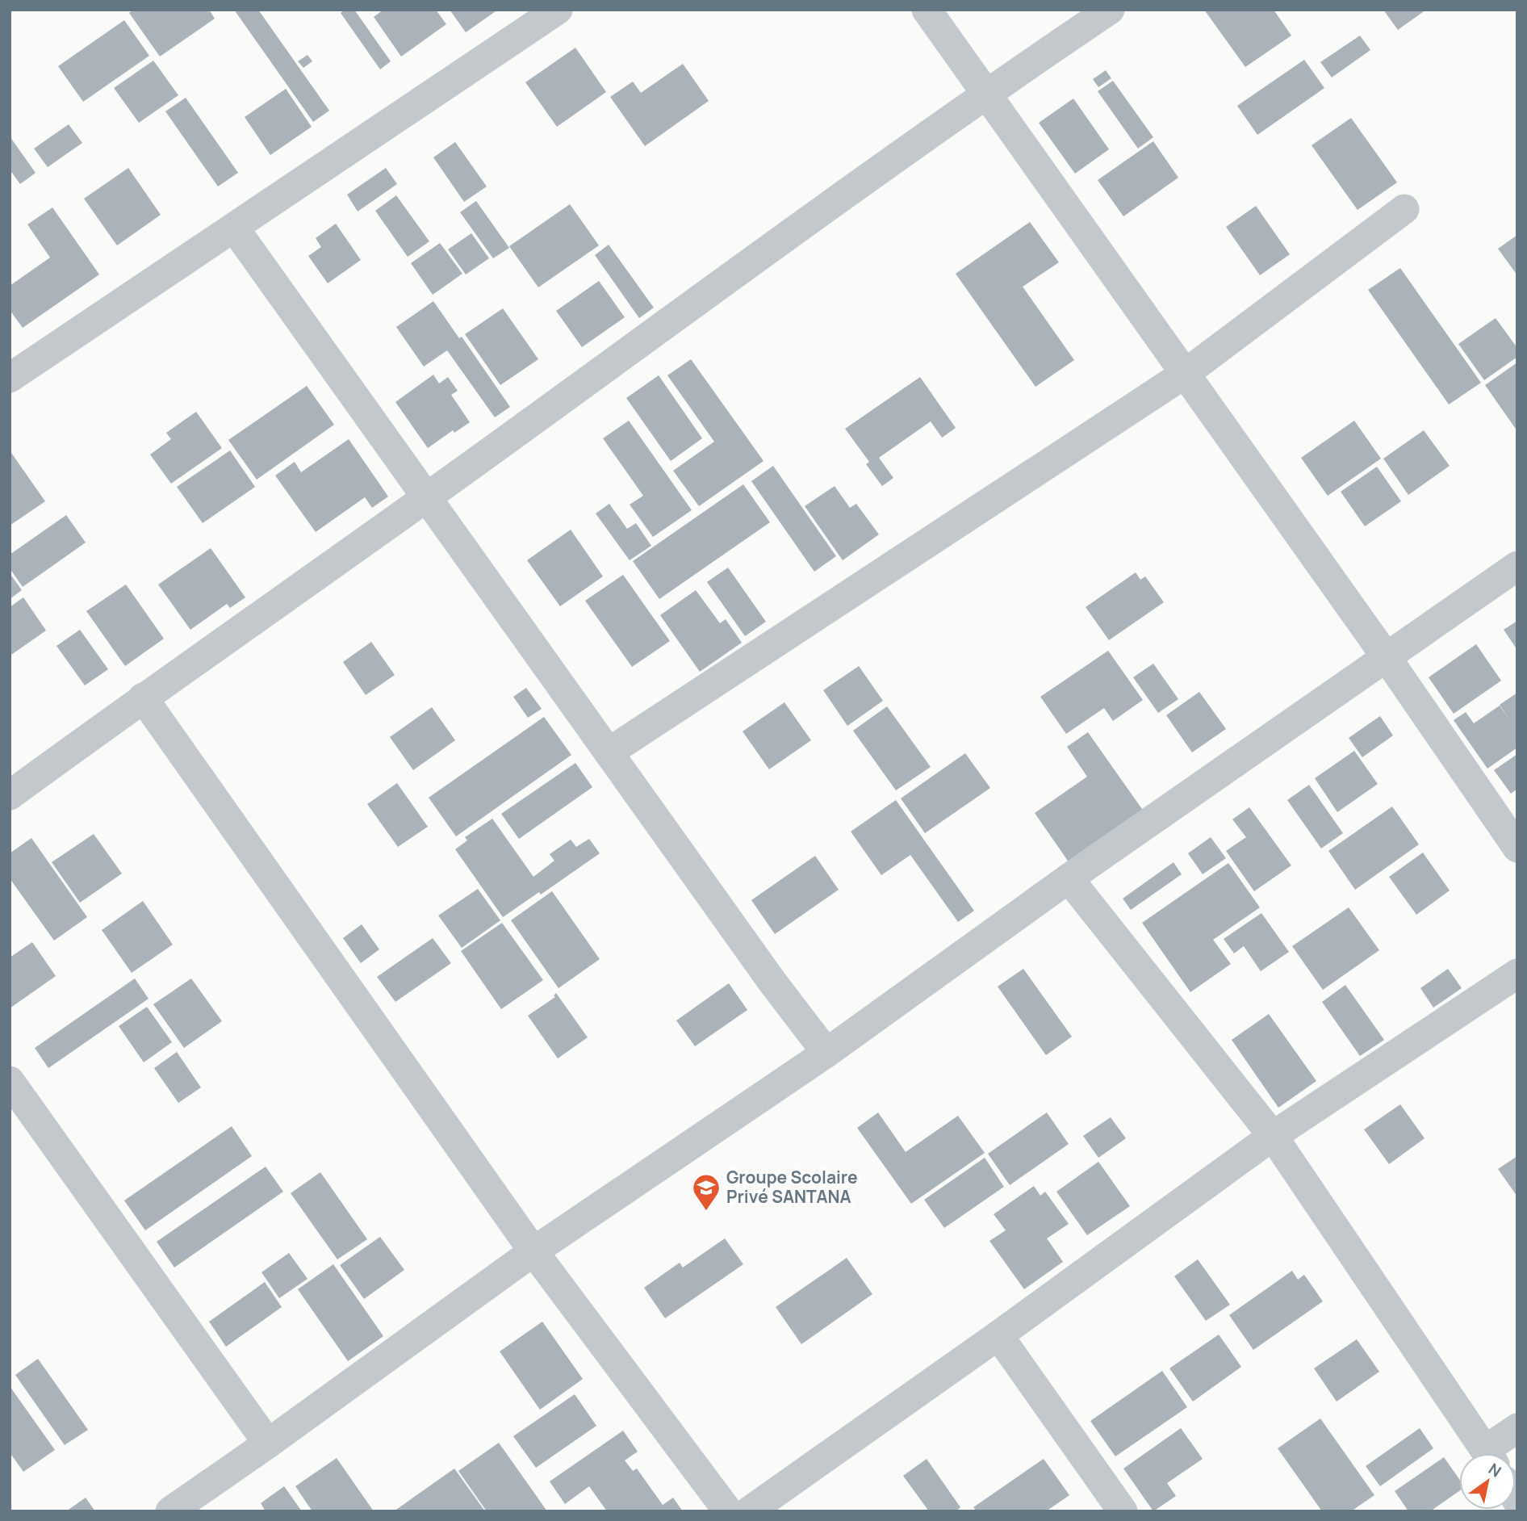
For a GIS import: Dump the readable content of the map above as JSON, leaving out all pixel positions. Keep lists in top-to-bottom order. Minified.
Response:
{"places":{"school or university":["Groupe Scolaire Privé SANTANA"]},"north":"top right"}
